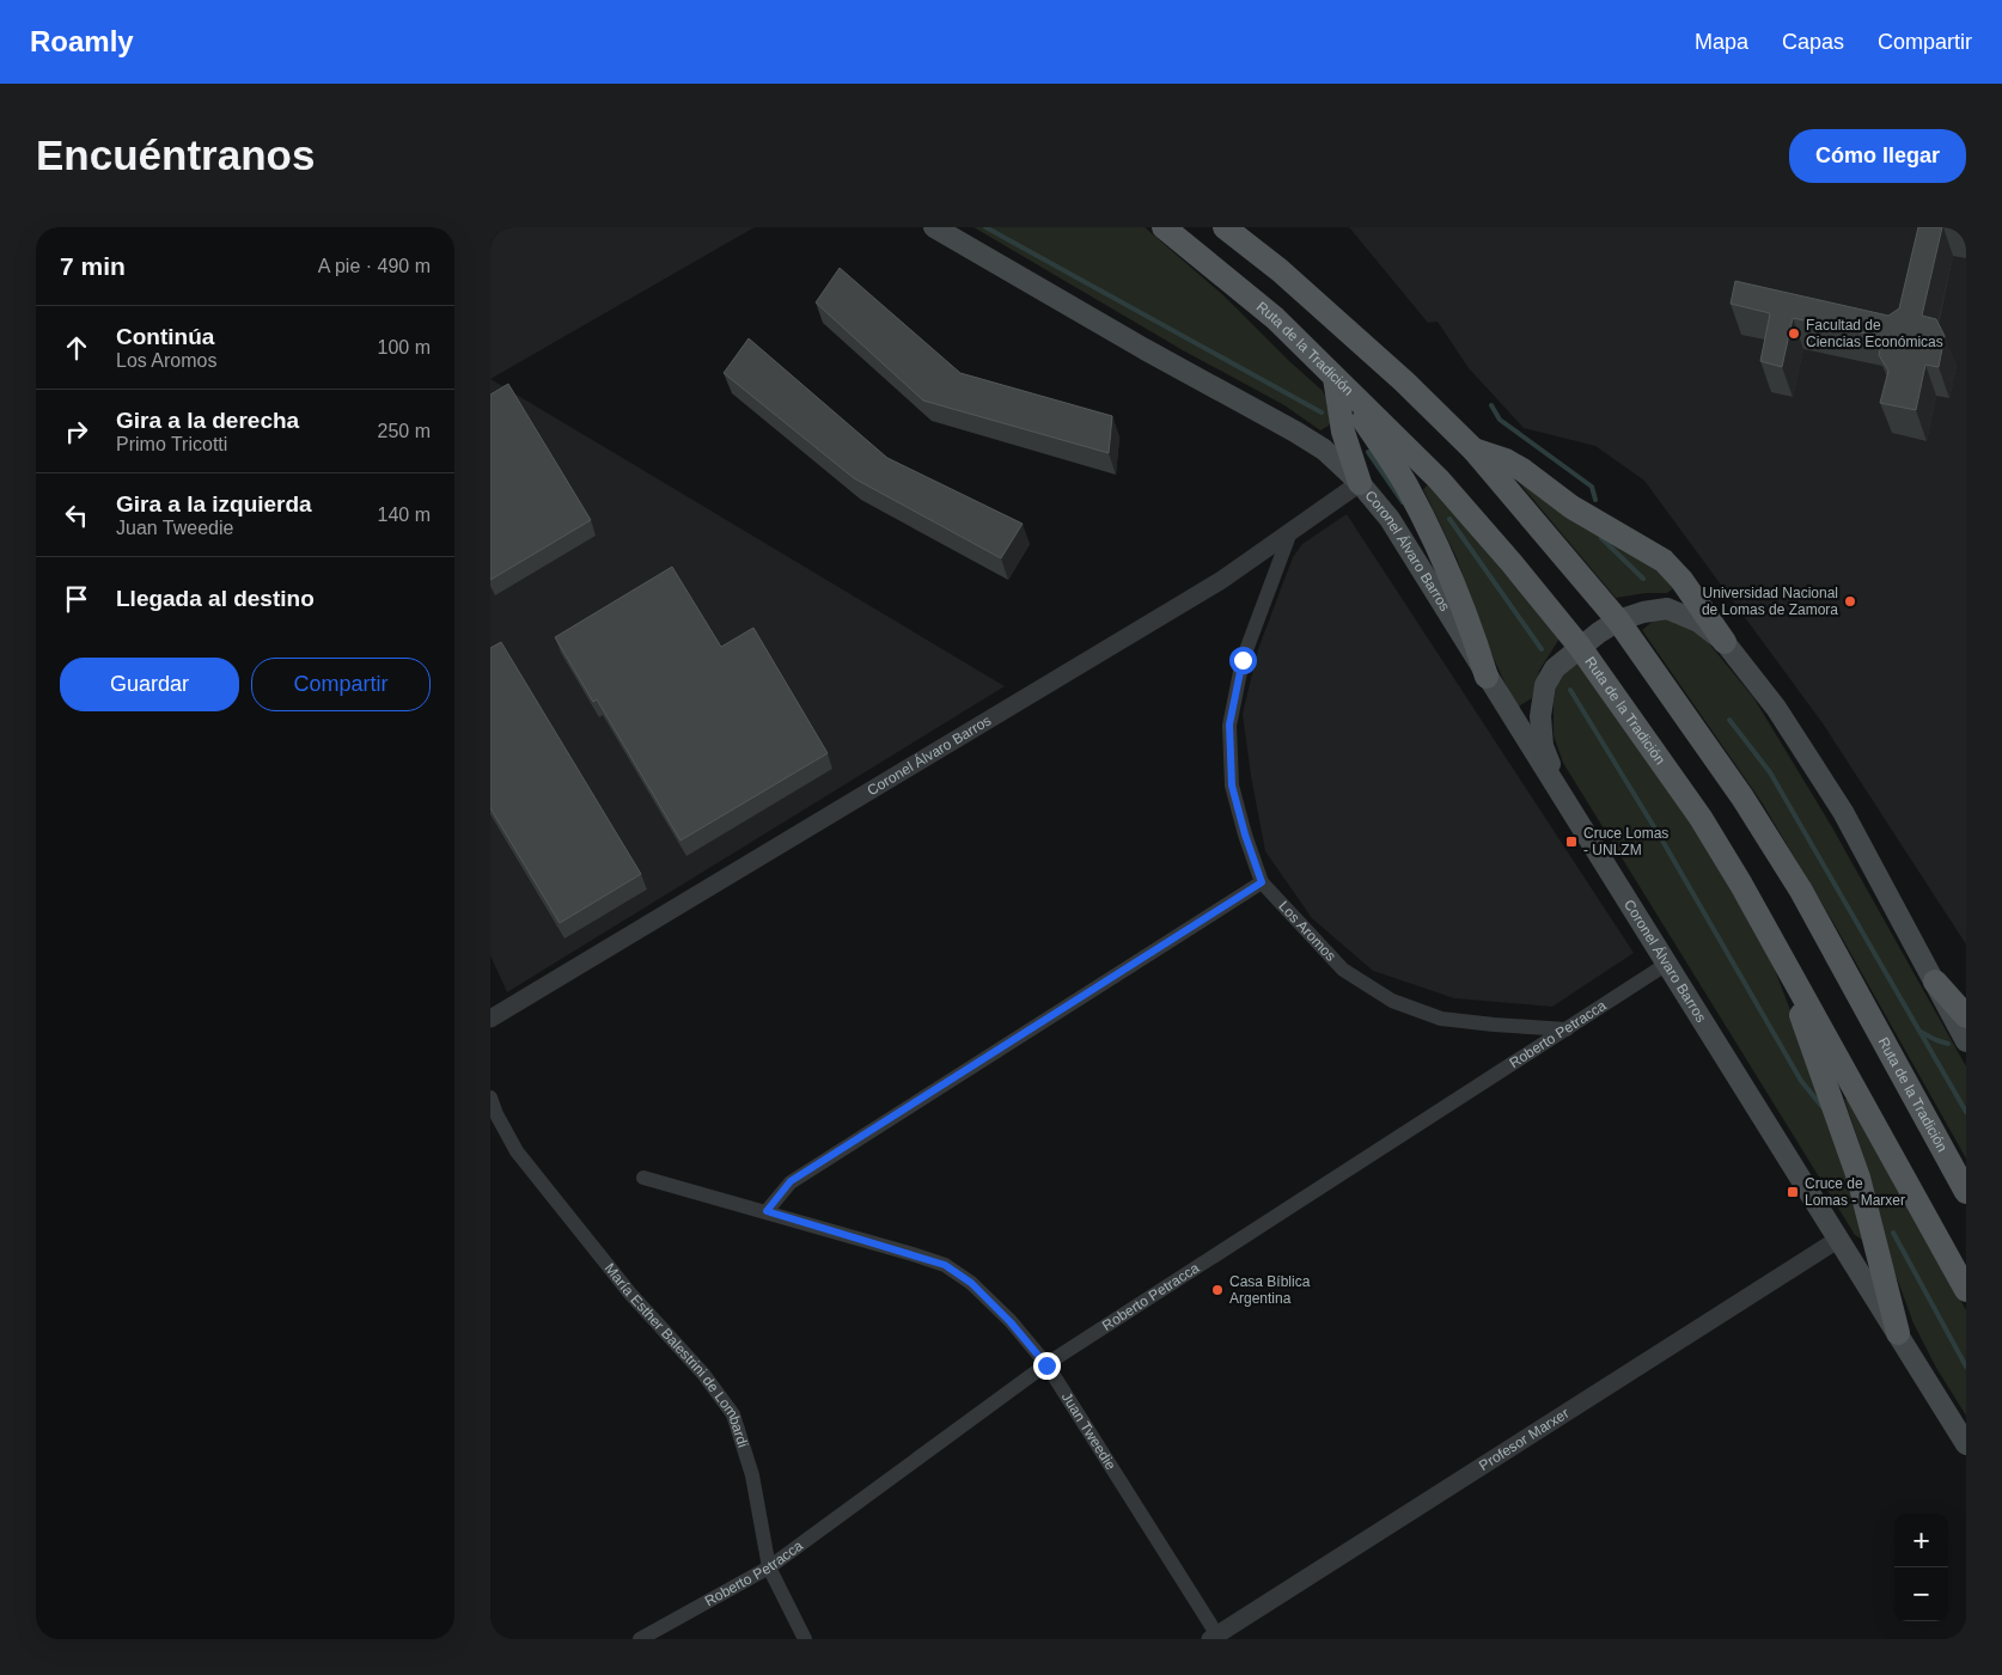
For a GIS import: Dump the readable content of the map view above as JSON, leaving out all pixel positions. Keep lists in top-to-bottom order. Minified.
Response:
{"streets":{"main road":["Ruta de la Tradición","Coronel Álvaro Barros"],"street":["Los Aromos","Roberto Petracca","María Esther Balestrini de Lombardi","Juan Tweedie","Profesor Marxer"]},"crossings":[["Coronel Álvaro Barros","Los Aromos"],["Coronel Álvaro Barros","Roberto Petracca"],["Coronel Álvaro Barros","Profesor Marxer"],["Los Aromos","Roberto Petracca"],["Roberto Petracca","María Esther Balestrini de Lombardi"],["Roberto Petracca","Juan Tweedie"],["Juan Tweedie","Profesor Marxer"]],"places":{"other":["Facultad de Ciencias Económicas","Universidad Nacional de Lomas de Zamora","Casa Bíblica Argentina"],"transit":["Cruce Lomas - UNLZM","Cruce de Lomas - Marxer"]},"page":{"header":"Roamly","nav":["Mapa","Capas","Compartir"],"buttons":["Cómo llegar",["Guardar","Compartir"]],"title":"Encuéntranos","heading":["7 min","A pie · 490 m"],"list":[["Continúa","Los Aromos","100 m"],["Gira a la derecha","Primo Tricotti","250 m"],["Gira a la izquierda","Juan Tweedie","140 m"],"Llegada al destino"],"map_buttons":["+","−"]}}
